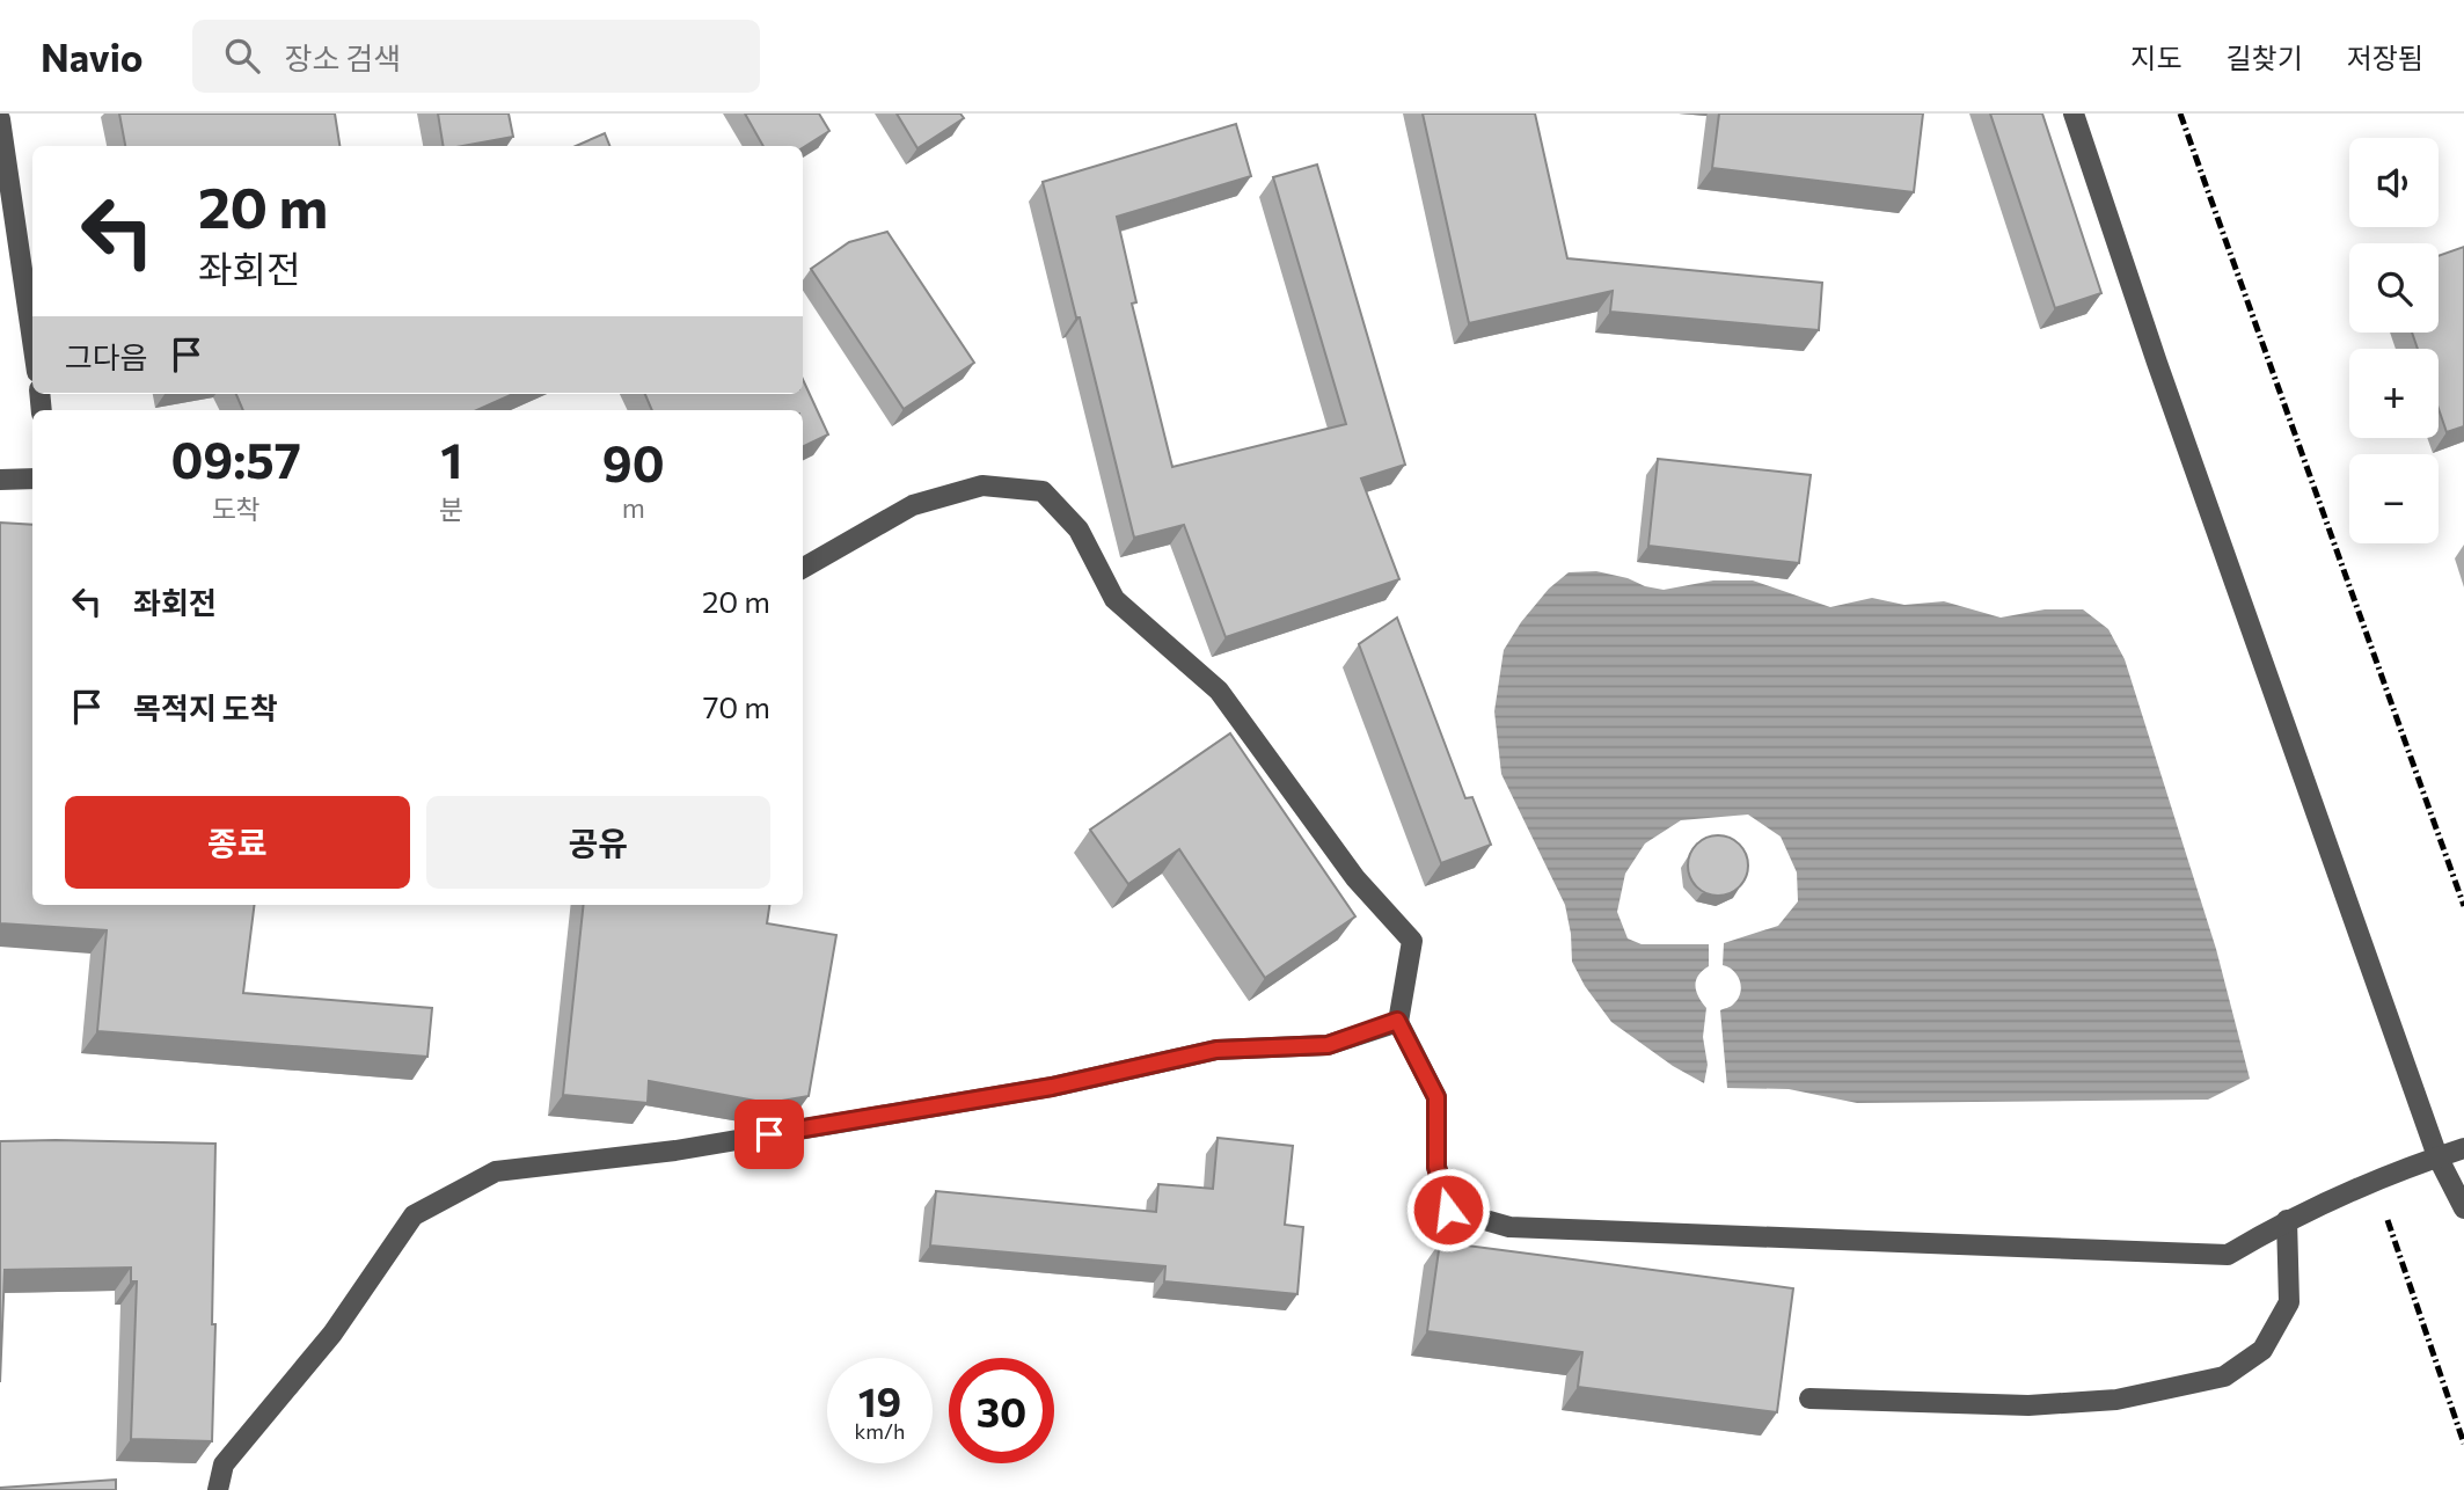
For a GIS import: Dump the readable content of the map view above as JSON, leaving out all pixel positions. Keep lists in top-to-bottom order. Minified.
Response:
{"page":{"header":"Navio","search":"장소 검색","nav":["지도","길찾기","저장됨"],"map_buttons":["+","−"],"turn":["20 m","좌회전"],"then":"그다음","eta":["09:57","도착","1","분","90","m"],"list":[{"name":"좌회전","value":"20 m"},{"name":"목적지 도착","value":"70 m"}],"buttons":["종료","공유"],"speed":"19 km/h","limit":"30"}}
